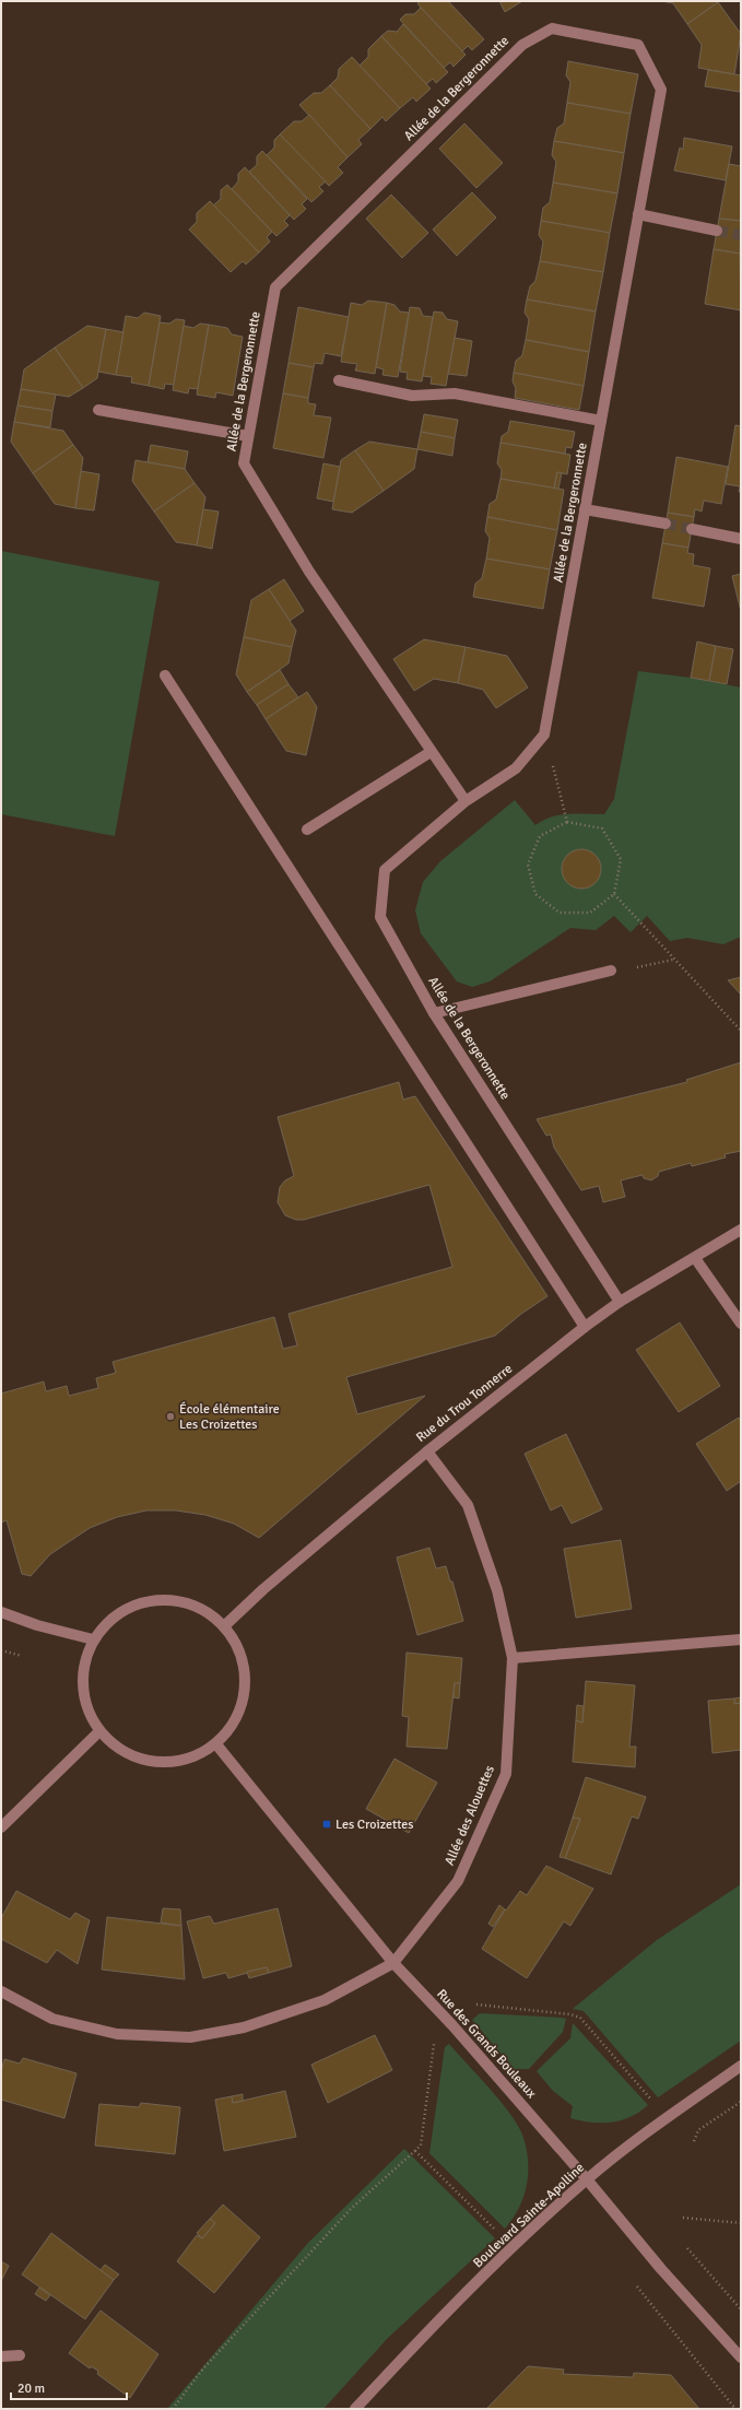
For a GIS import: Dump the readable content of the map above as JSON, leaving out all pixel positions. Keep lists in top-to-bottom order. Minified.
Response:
{"streets":{"street":["Allée de la Bergeronnette","Rue du Trou Tonnerre","Allée des Alouettes","Rue des Grands Bouleaux","Boulevard Sainte-Apolline"]},"crossings":[["Allée de la Bergeronnette","Rue du Trou Tonnerre"],["Rue du Trou Tonnerre","Allée des Alouettes"],["Allée des Alouettes","Rue des Grands Bouleaux"],["Rue des Grands Bouleaux","Boulevard Sainte-Apolline"]],"places":{"other":["École élémentaire Les Croizettes"],"transit":["Les Croizettes"]},"scale_bar":"20 m"}
